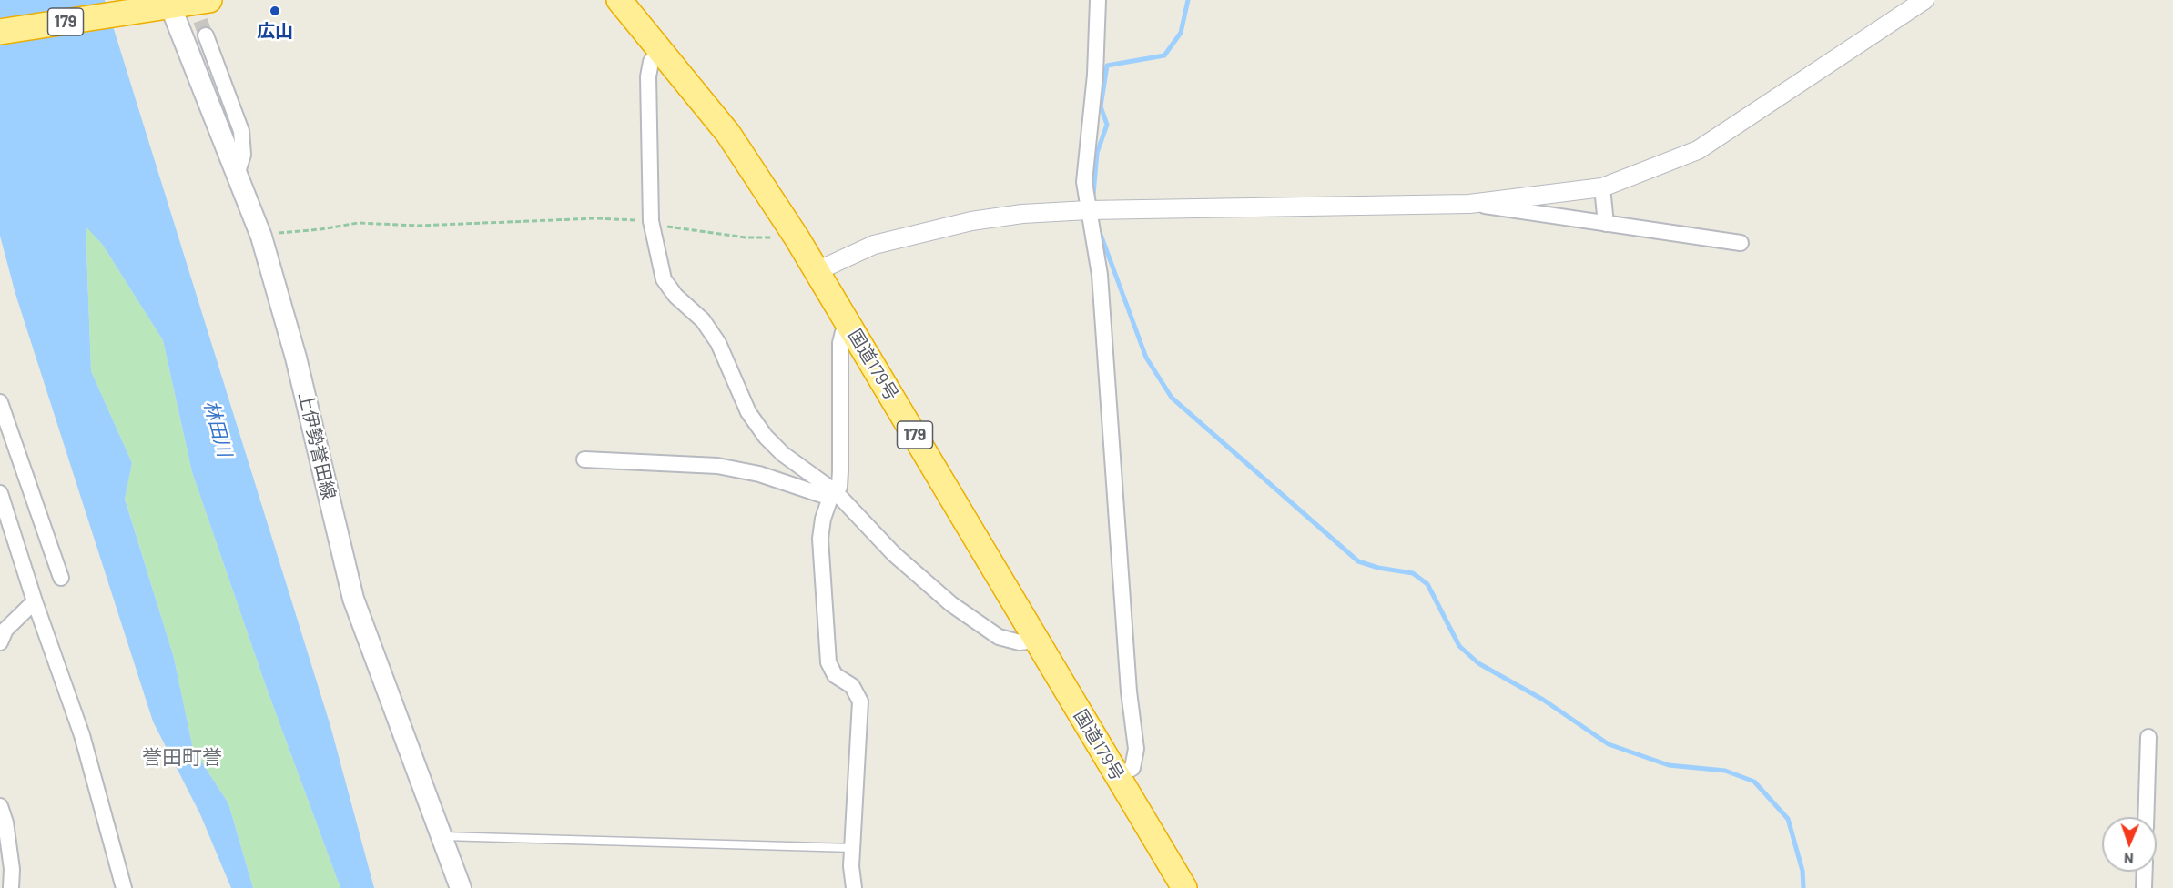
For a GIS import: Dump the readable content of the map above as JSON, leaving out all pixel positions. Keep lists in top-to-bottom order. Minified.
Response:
{"streets":{"highway":["179","国道179号"],"main road":["上伊勢誉田線"]},"crossings":[["179","上伊勢誉田線"]],"districts":["誉田町誉"],"water":["林田川"],"places":["広山"],"north":"bottom"}
